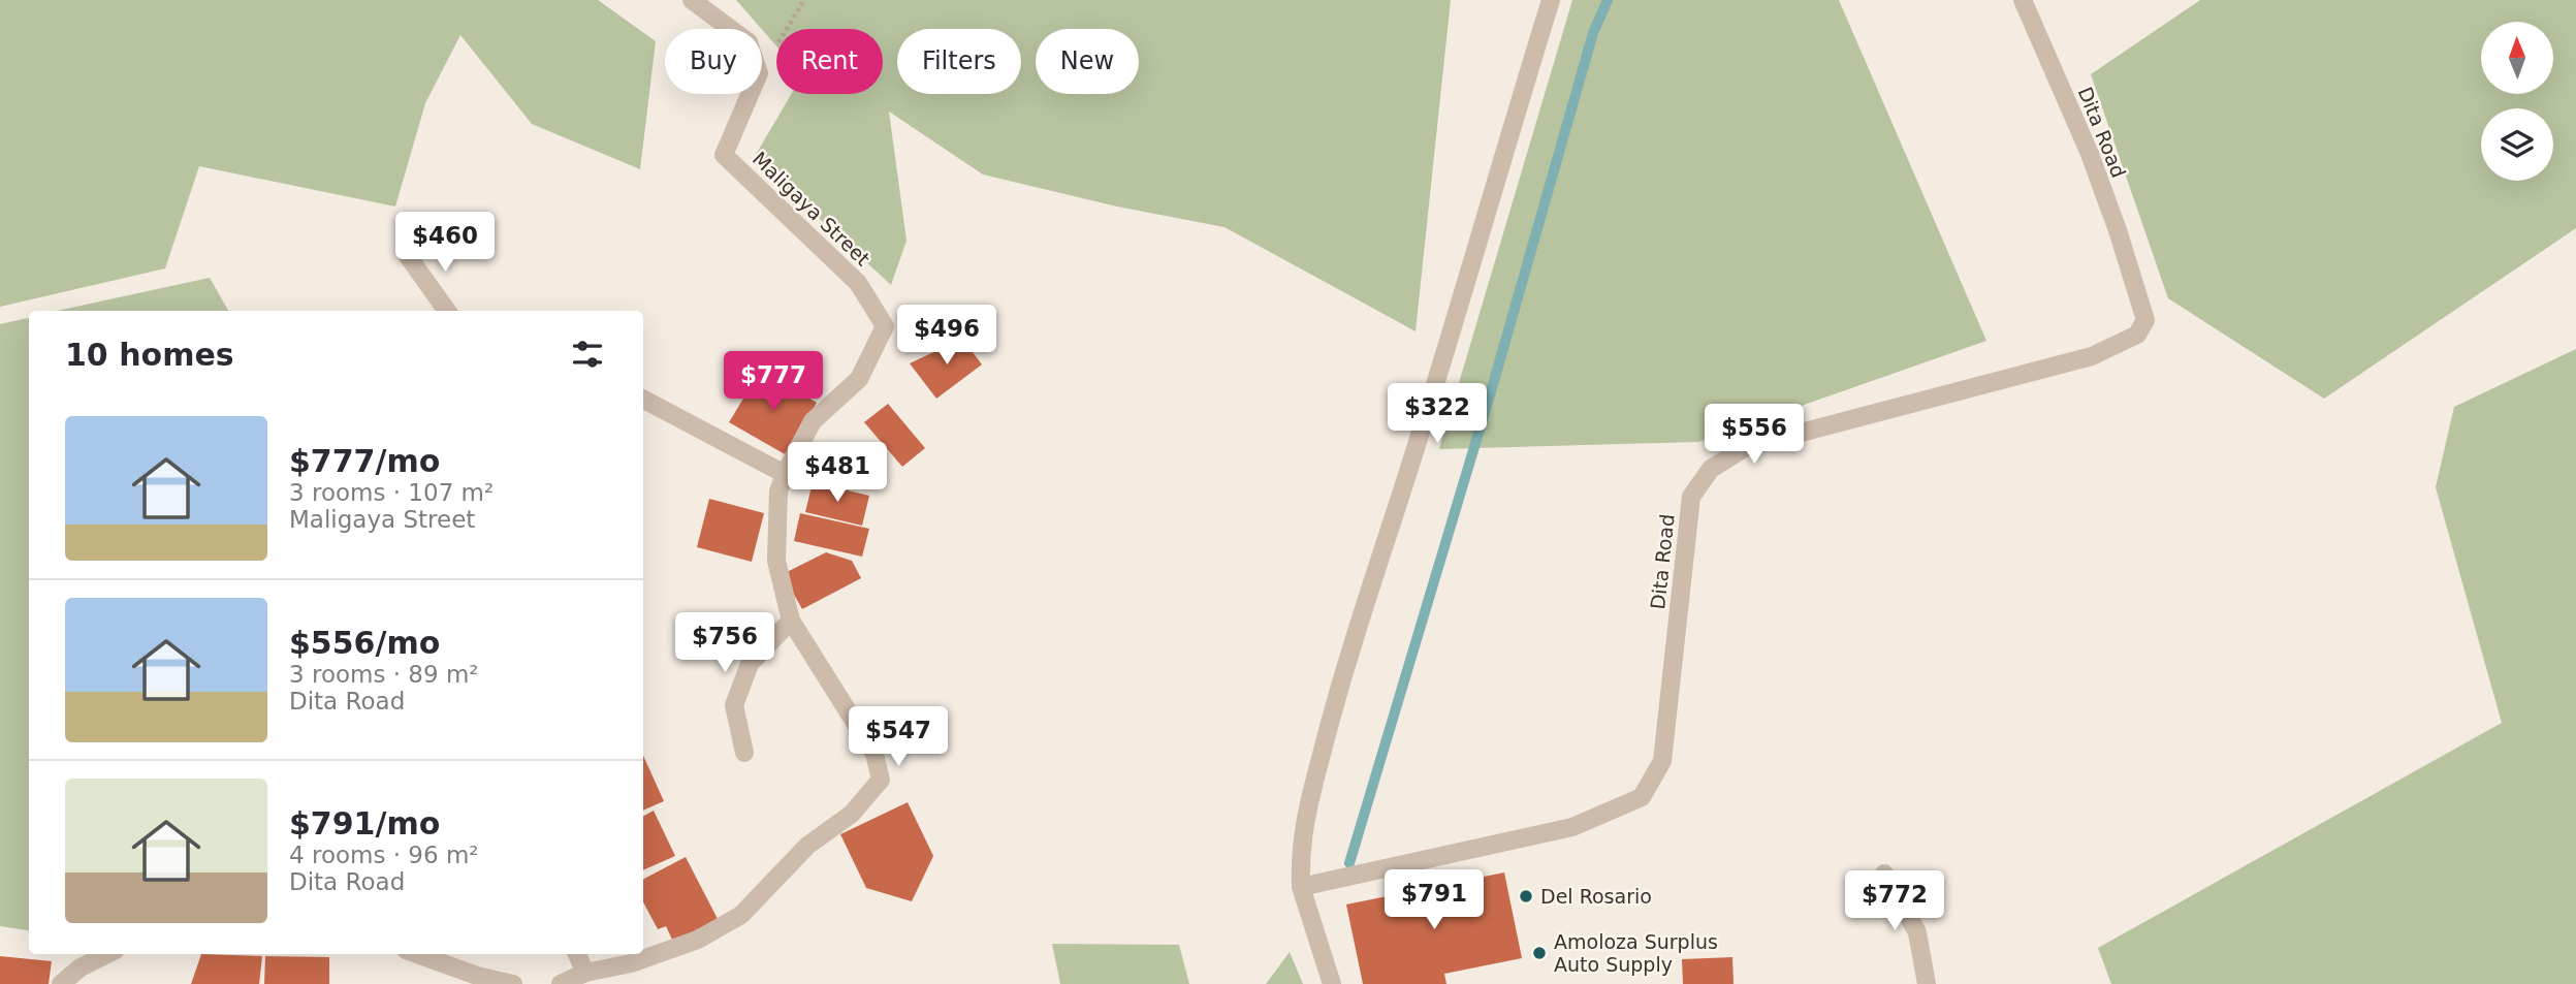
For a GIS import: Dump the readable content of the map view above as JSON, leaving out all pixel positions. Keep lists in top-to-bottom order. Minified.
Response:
{"streets":{"street":["Dita Road","Maligaya Street"]},"places":["Del Rosario","Amoloza Surplus Auto Supply"],"north":"top","page":{"chip":["Buy","Rent","Filters","New"],"price":["$460","$496","$777","$322","$556","$481","$756","$547","$791","$772"],"heading":"10 homes","list":[{"name":"$777/mo","note":"3 rooms · 107 m² · Maligaya Street"},{"name":"$556/mo","note":"3 rooms · 89 m² · Dita Road"},{"name":"$791/mo","note":"4 rooms · 96 m² · Dita Road"}]}}
